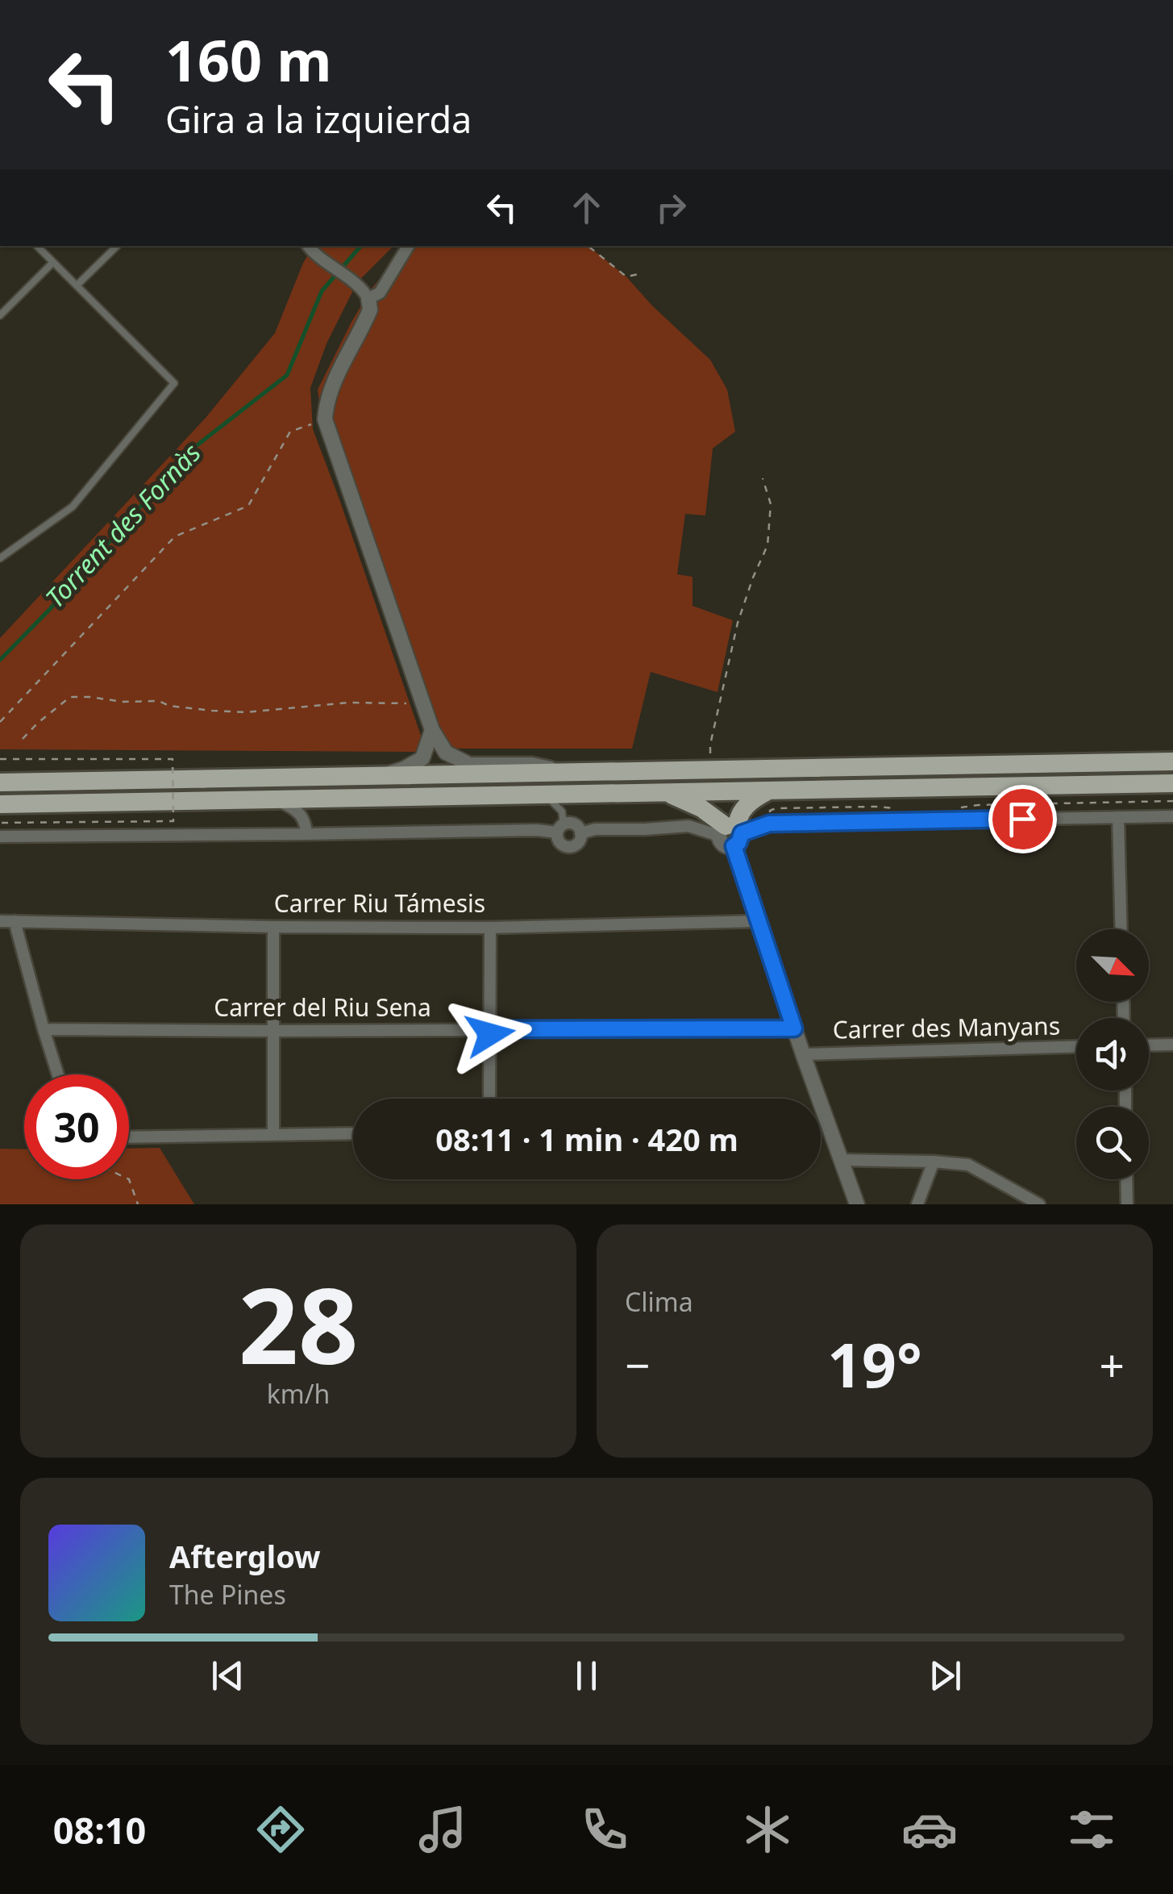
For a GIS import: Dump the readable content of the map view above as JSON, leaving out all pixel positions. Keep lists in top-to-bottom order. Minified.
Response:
{"streets":{"street":["Carrer Riu Támesis","Carrer del Riu Sena","Carrer des Manyans"]},"water":["Torrent des Fornàs"],"north":"bottom right","page":{"turn":["160 m","Gira a la izquierda"],"limit":"30","trip":"08:11 · 1 min · 420 m","tile":[["28","km/h"],"Clima"],"heat":["−","19°","+"],"song":["Afterglow","The Pines"],"tabs":"08:10"}}
